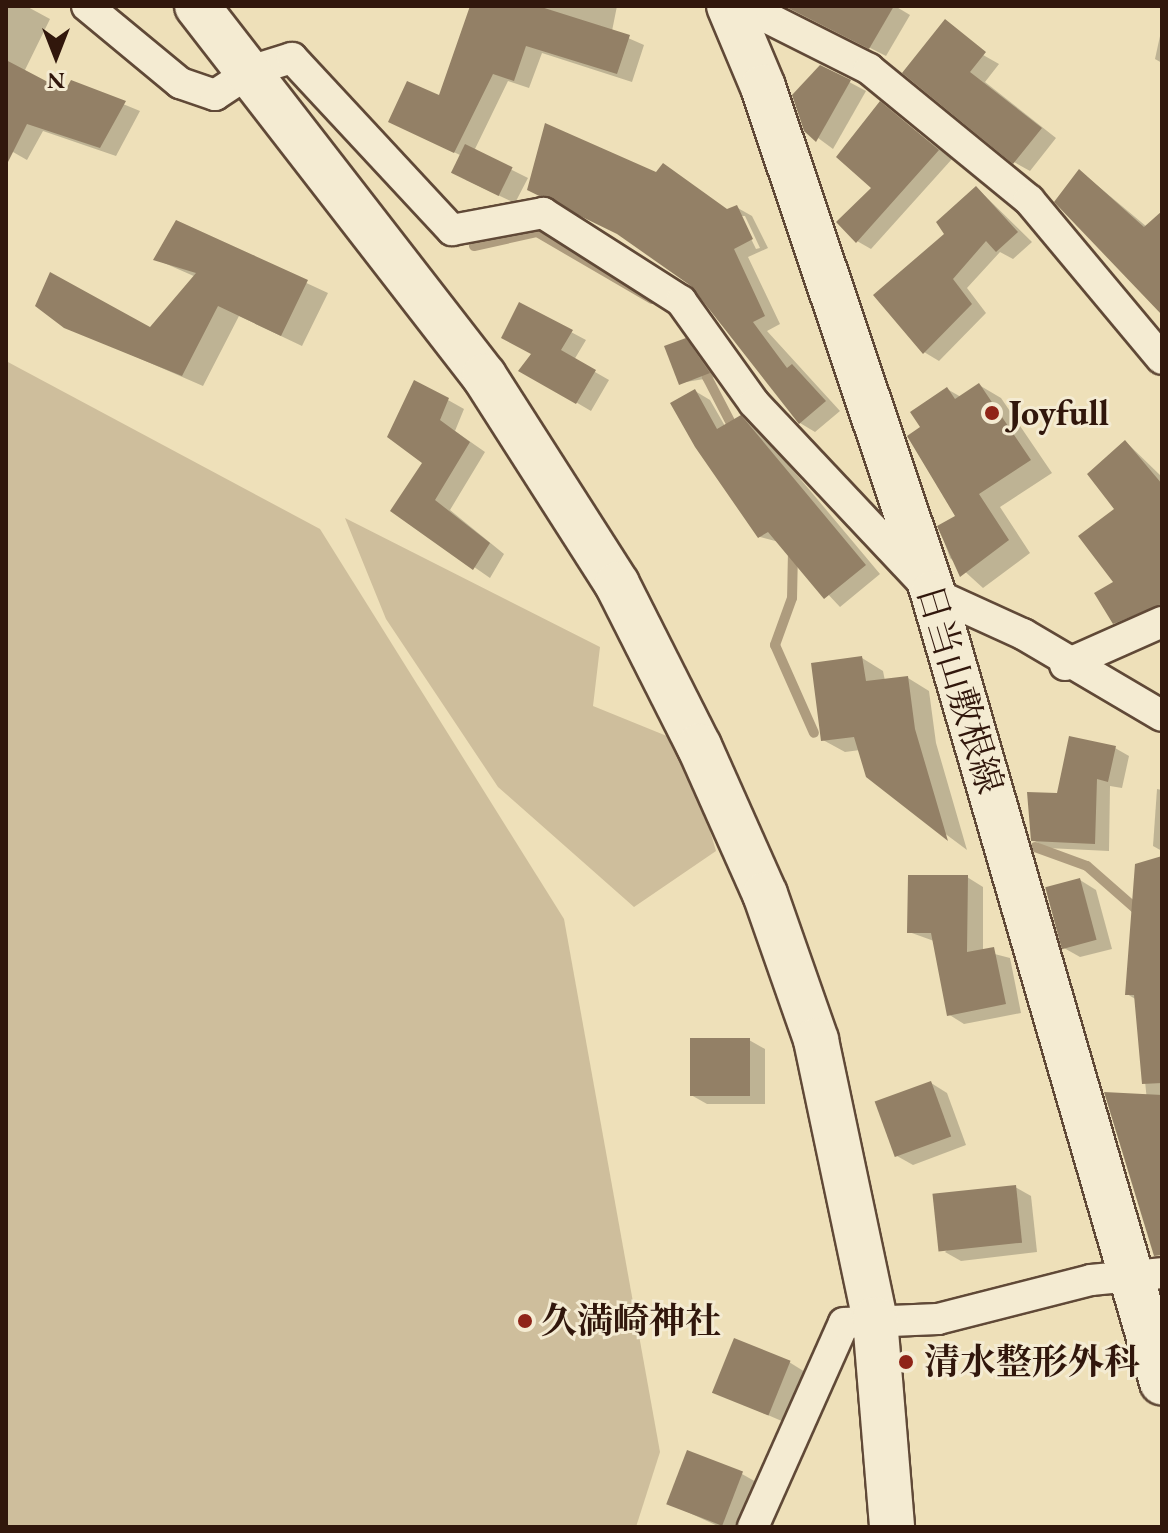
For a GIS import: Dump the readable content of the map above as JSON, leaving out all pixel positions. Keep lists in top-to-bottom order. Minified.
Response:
{"streets":{"street":["日当山敷根線"]},"places":["Joyfull","久満崎神社","清水整形外科"],"north":"bottom"}
